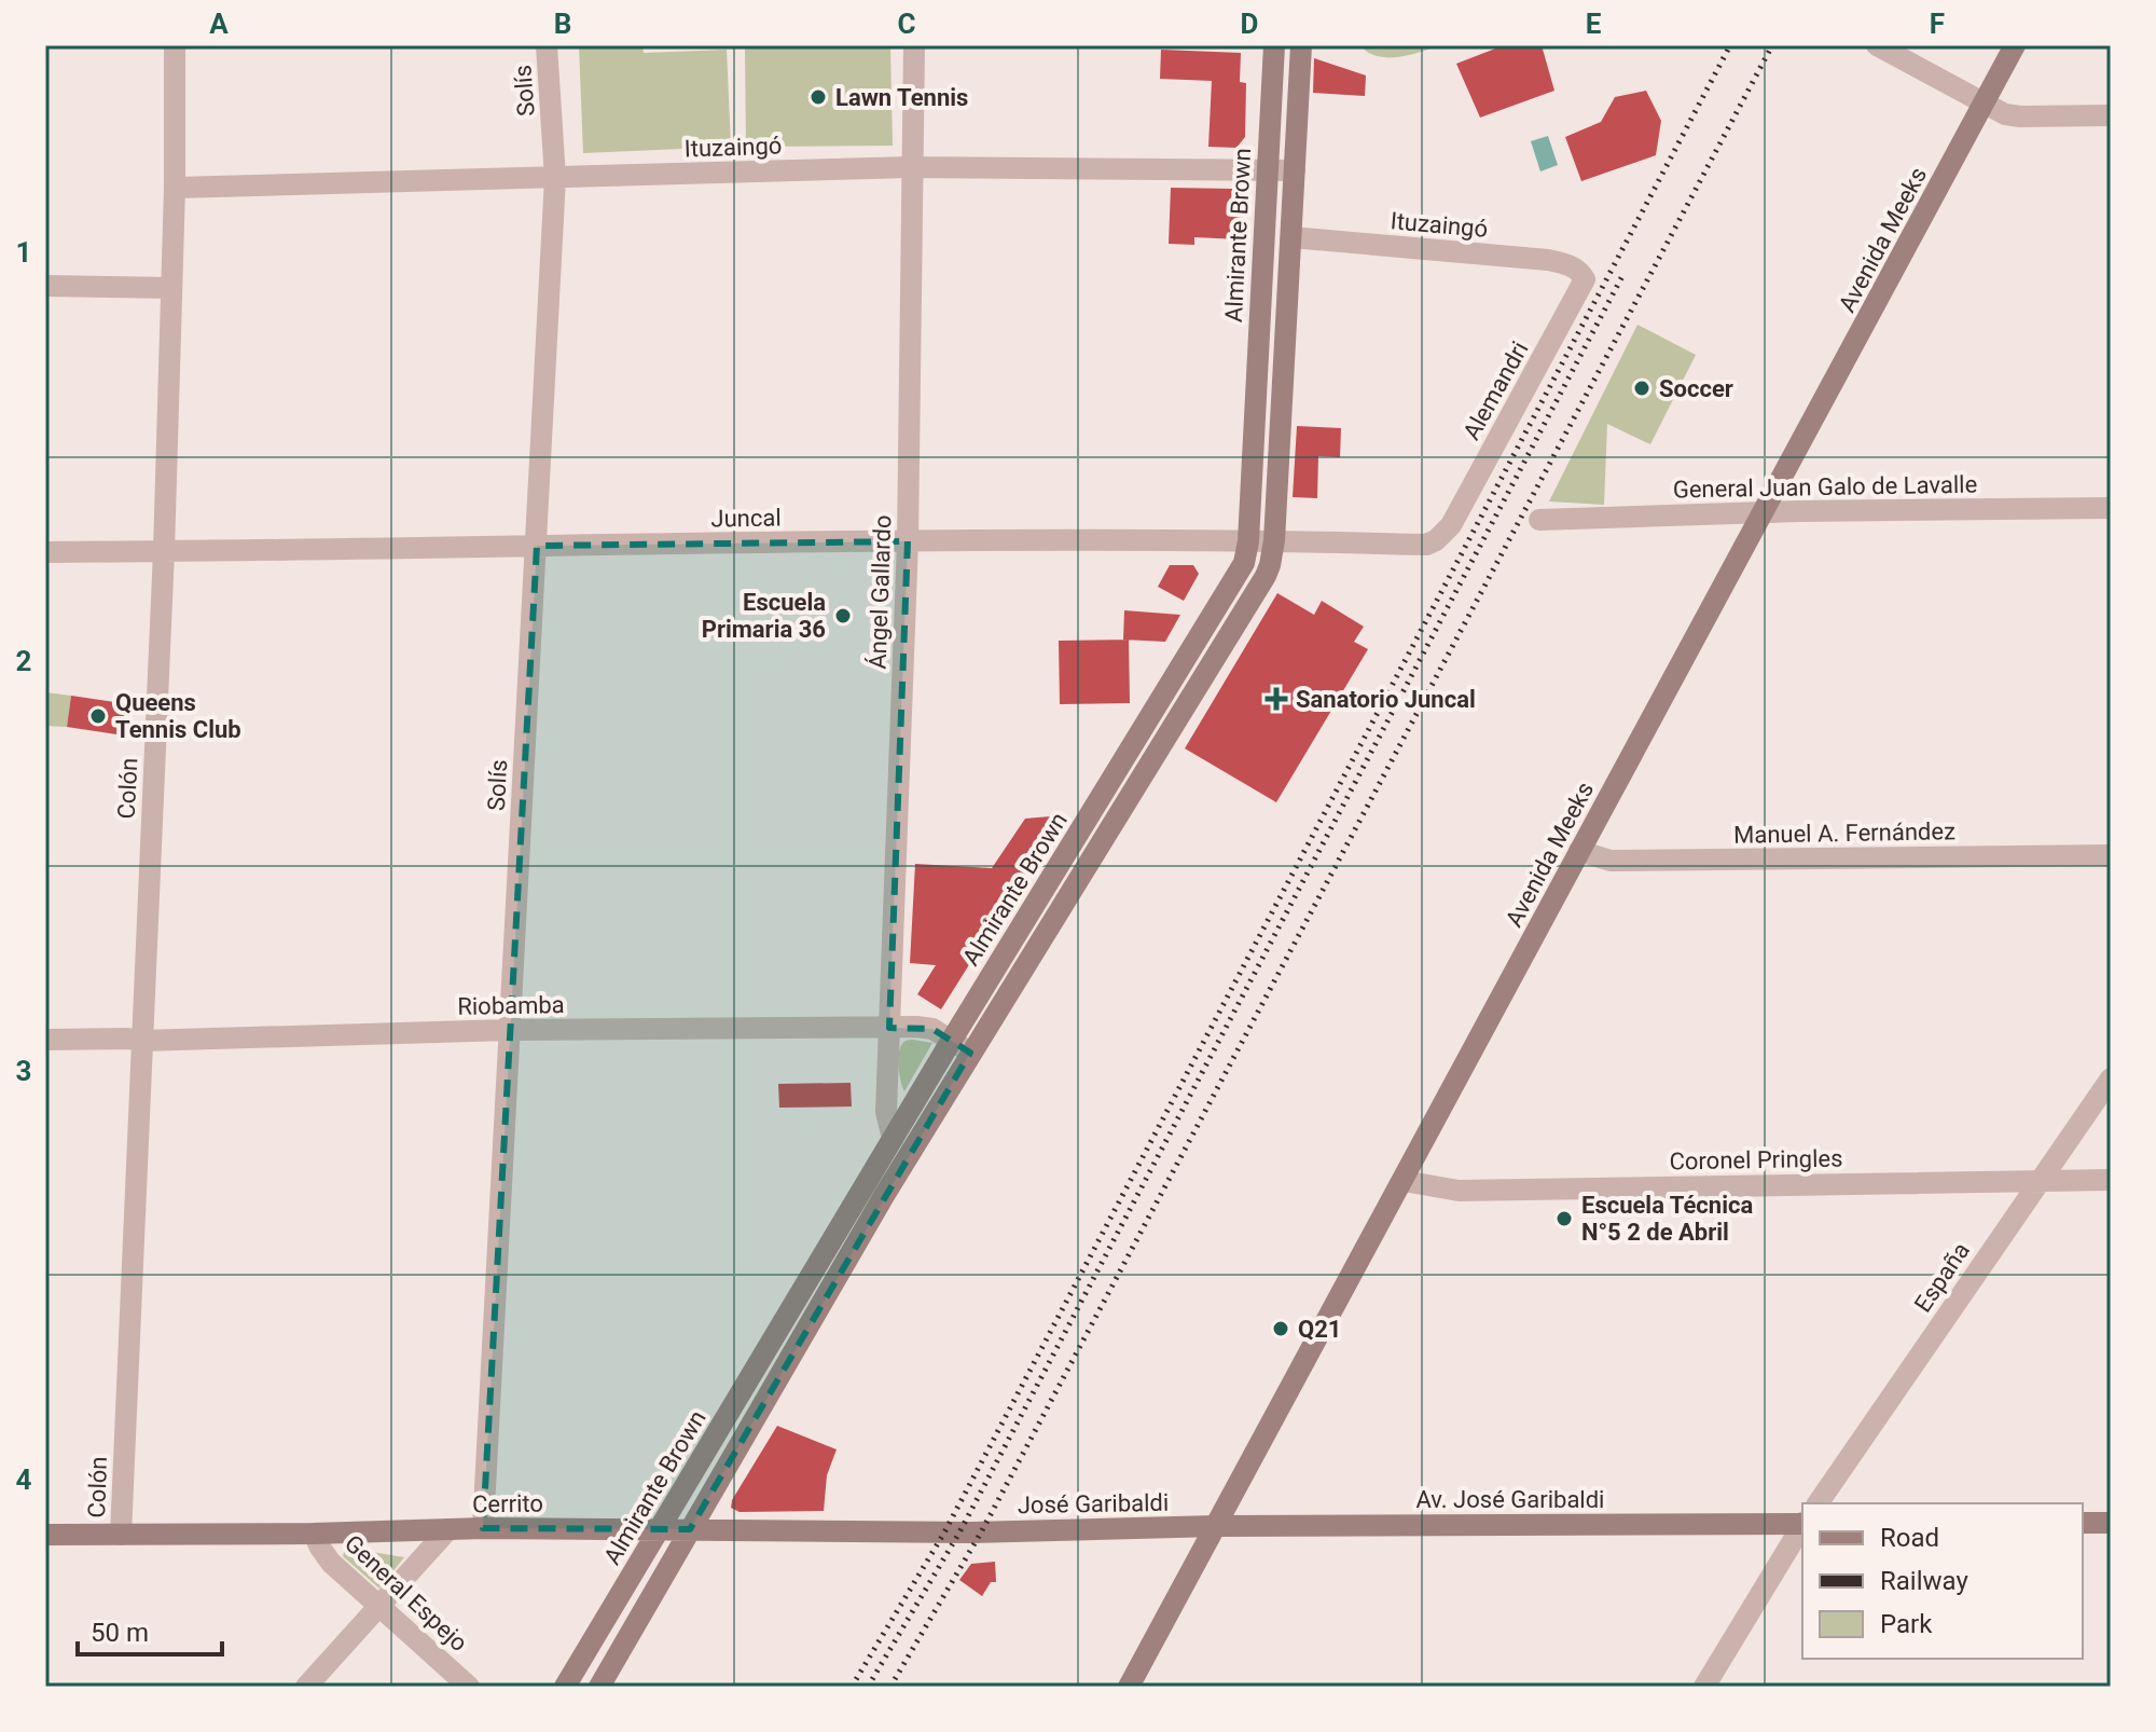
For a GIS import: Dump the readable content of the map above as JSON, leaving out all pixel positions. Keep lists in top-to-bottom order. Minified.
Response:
{"streets":{"main road":["Almirante Brown","Avenida Meeks","Av. José Garibaldi","Cerrito","José Garibaldi"],"street":["Solís","Ituzaingó","Alemandri","General Juan Galo de Lavalle","Juncal","Ángel Gallardo","Colón","Manuel A. Fernández","Riobamba","Coronel Pringles","España","General Espejo"]},"crossings":[["Solís","Ituzaingó"],["Solís","Juncal"],["Solís","Riobamba"],["Solís","Cerrito"],["Ituzaingó","Almirante Brown"],["Ituzaingó","Alemandri"],["Ituzaingó","Ángel Gallardo"],["Ituzaingó","Colón"],["Almirante Brown","Juncal"],["Almirante Brown","Ángel Gallardo"],["Almirante Brown","Riobamba"],["Almirante Brown","Cerrito"],["Avenida Meeks","General Juan Galo de Lavalle"],["Avenida Meeks","Manuel A. Fernández"],["Avenida Meeks","Coronel Pringles"],["Avenida Meeks","Av. José Garibaldi"],["Avenida Meeks","José Garibaldi"],["Alemandri","Juncal"],["Juncal","Ángel Gallardo"],["Juncal","Colón"],["Ángel Gallardo","Riobamba"],["Colón","Riobamba"],["Colón","Cerrito"],["Coronel Pringles","España"],["Av. José Garibaldi","José Garibaldi"],["Cerrito","José Garibaldi"],["Cerrito","General Espejo"]],"places":{"other":["Lawn Tennis","Soccer","Escuela Primaria 36","Queens Tennis Club","Escuela Técnica N°5 2 de Abril","Q21"],"health":["Sanatorio Juncal"]},"legend":["Road","Railway","Park"],"scale_bar":"50 m","grid":{"columns":["A","B","C","D","E","F"],"rows":["1","2","3","4"]}}
